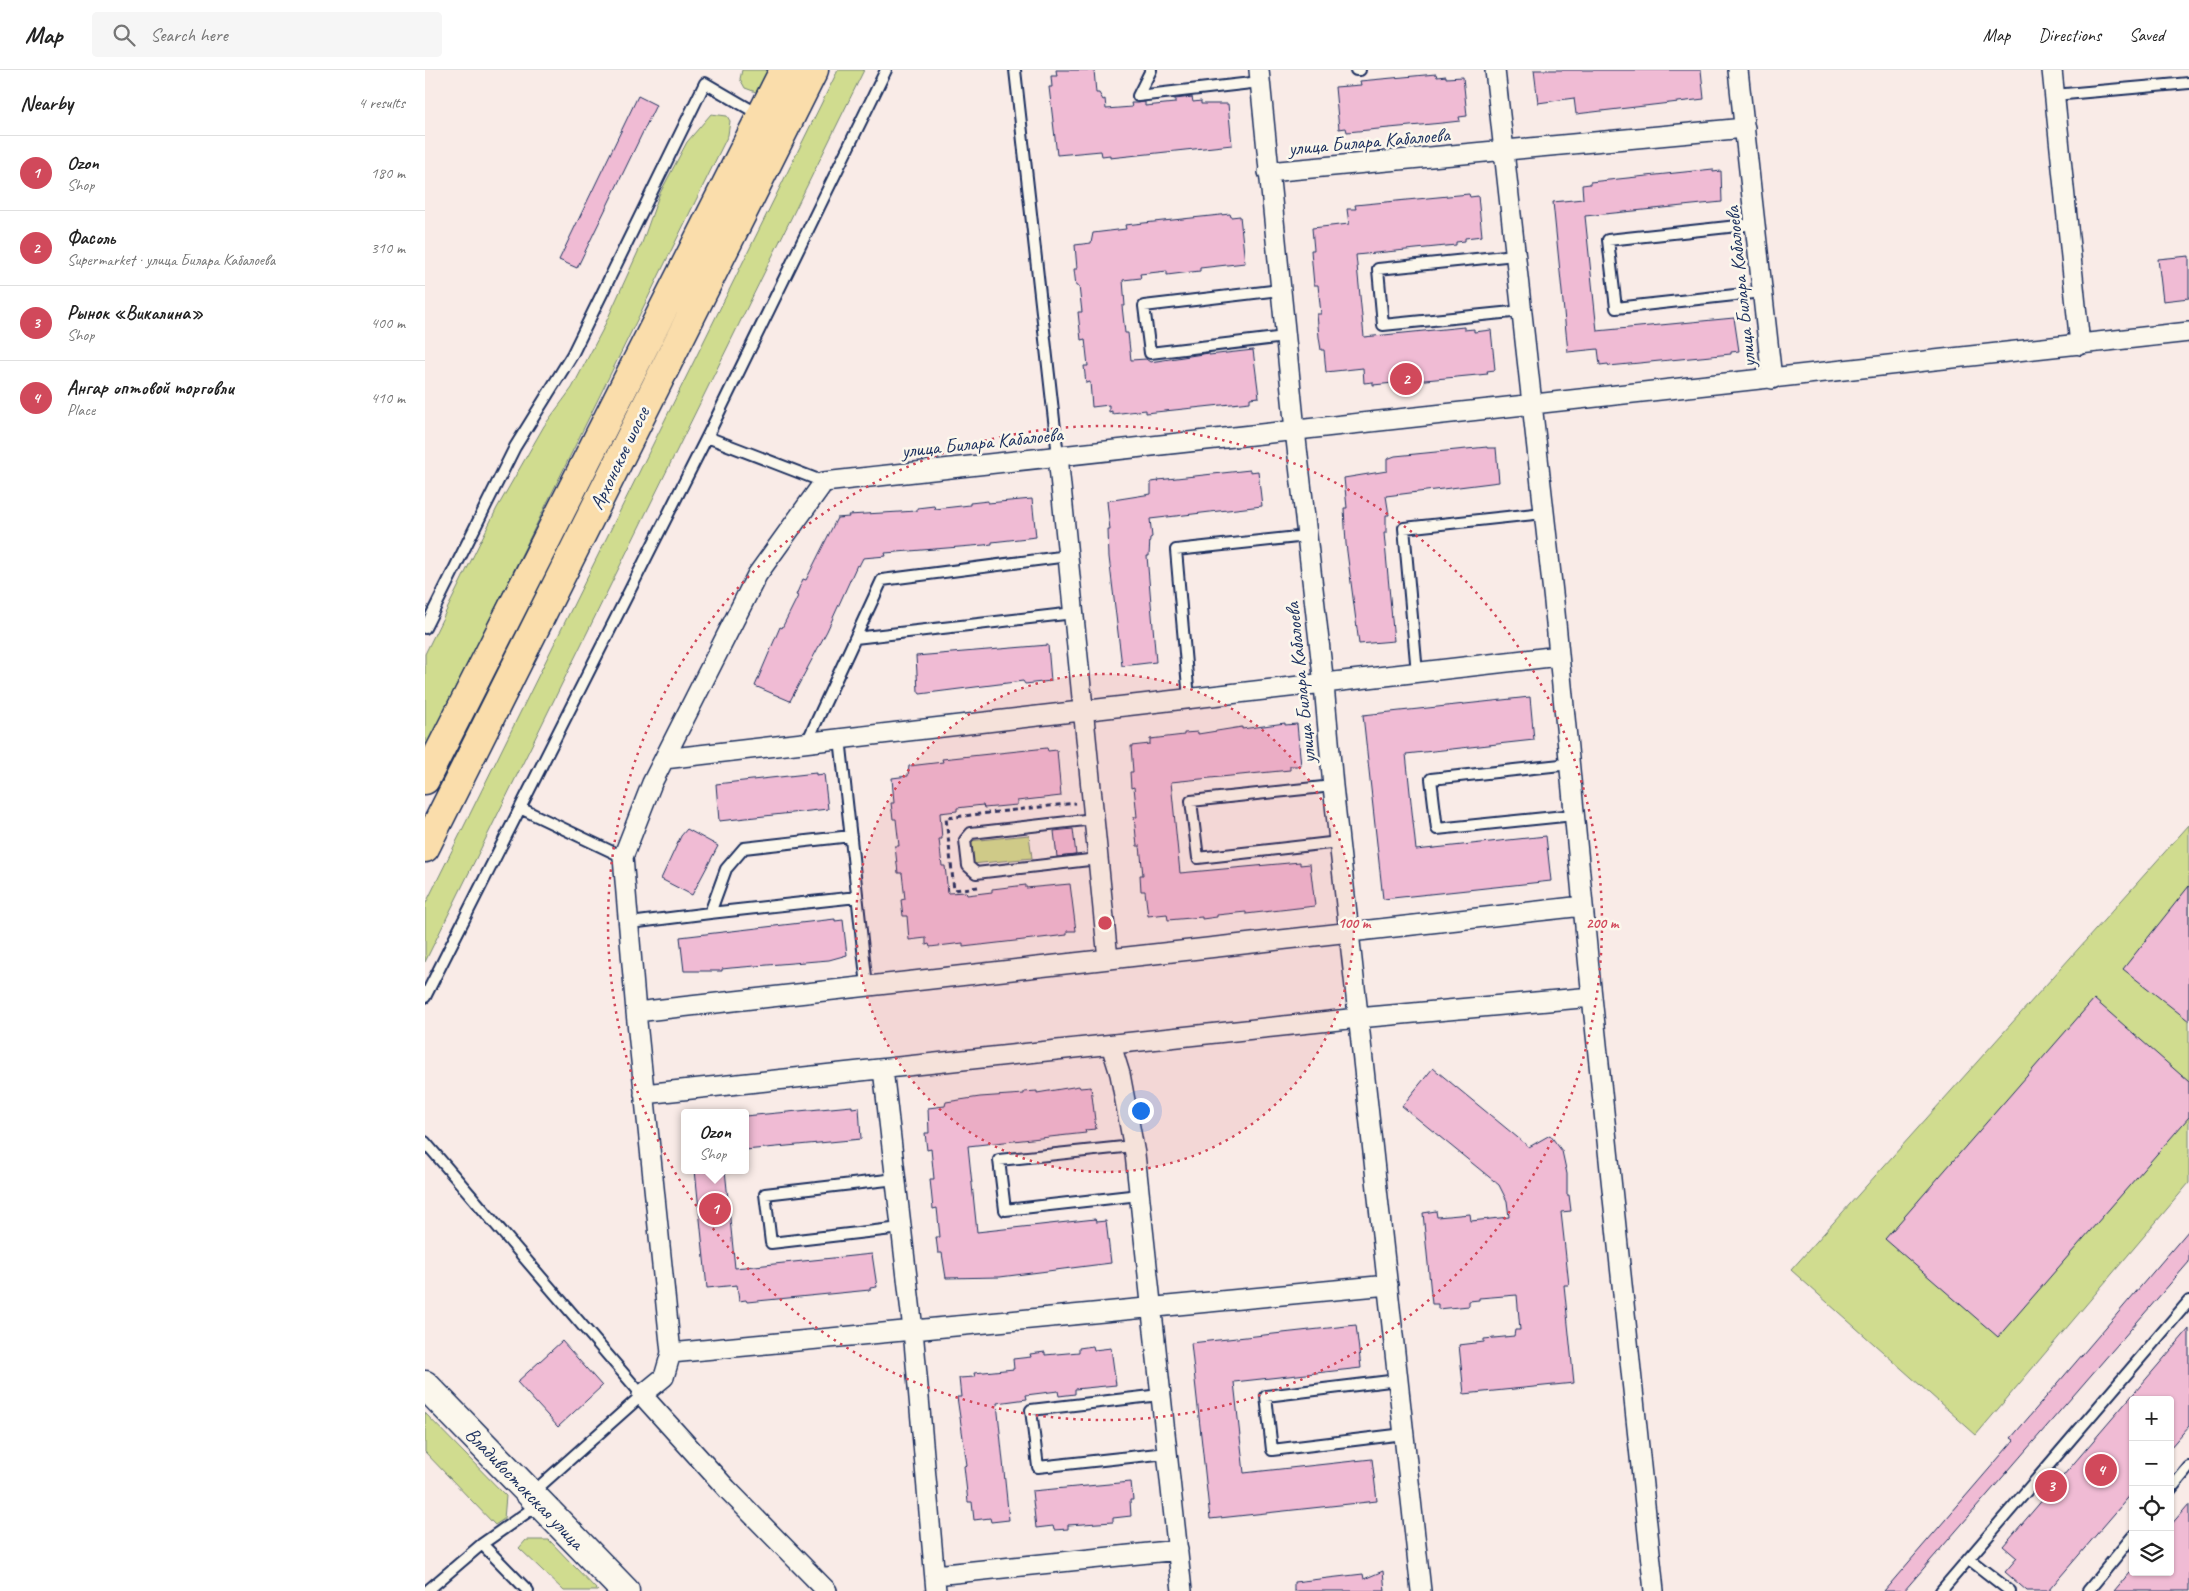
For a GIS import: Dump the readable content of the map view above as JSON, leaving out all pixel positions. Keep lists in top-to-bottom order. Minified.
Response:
{"streets":{"highway":["Архонское шоссе"],"main road":["Владивостокская улица"],"street":["улица Билара Кабалоева"]},"page":{"header":"Map","search":"Search here","nav":["Map","Directions","Saved"],"heading":["Nearby","4 results"],"list":[{"mark":"1","name":"Ozon","note":"Shop","value":"180 m"},{"mark":"2","name":"Фасоль","note":"Supermarket · улица Билара Кабалоева","value":"310 m"},{"mark":"3","name":"Рынок «Викалина»","note":"Shop","value":"400 m"},{"mark":"4","name":"Ангар оптовой торговли","note":"Place","value":"410 m"}],"pins":["2","1","4","3"],"popup":["Ozon","Shop"],"map_buttons":["+","−"]},"rings":["100 m","200 m"]}
